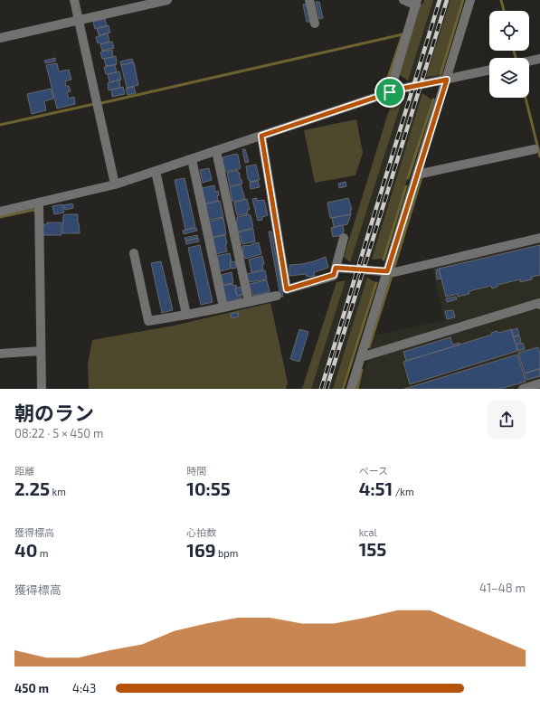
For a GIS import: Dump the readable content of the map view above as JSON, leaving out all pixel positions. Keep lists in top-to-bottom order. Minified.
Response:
{"page":{"heading":["朝のラン","08:22 · 5 × 450 m"],"stats":[["距離","2.25 km"],["時間","10:55"],["ペース","4:51 /km"],["獲得標高","40 m"],["心拍数","169 bpm"],["kcal","155"]],"chart":["獲得標高","41–48 m"],"list":[{"name":"450 m","note":"4:43"}]}}
